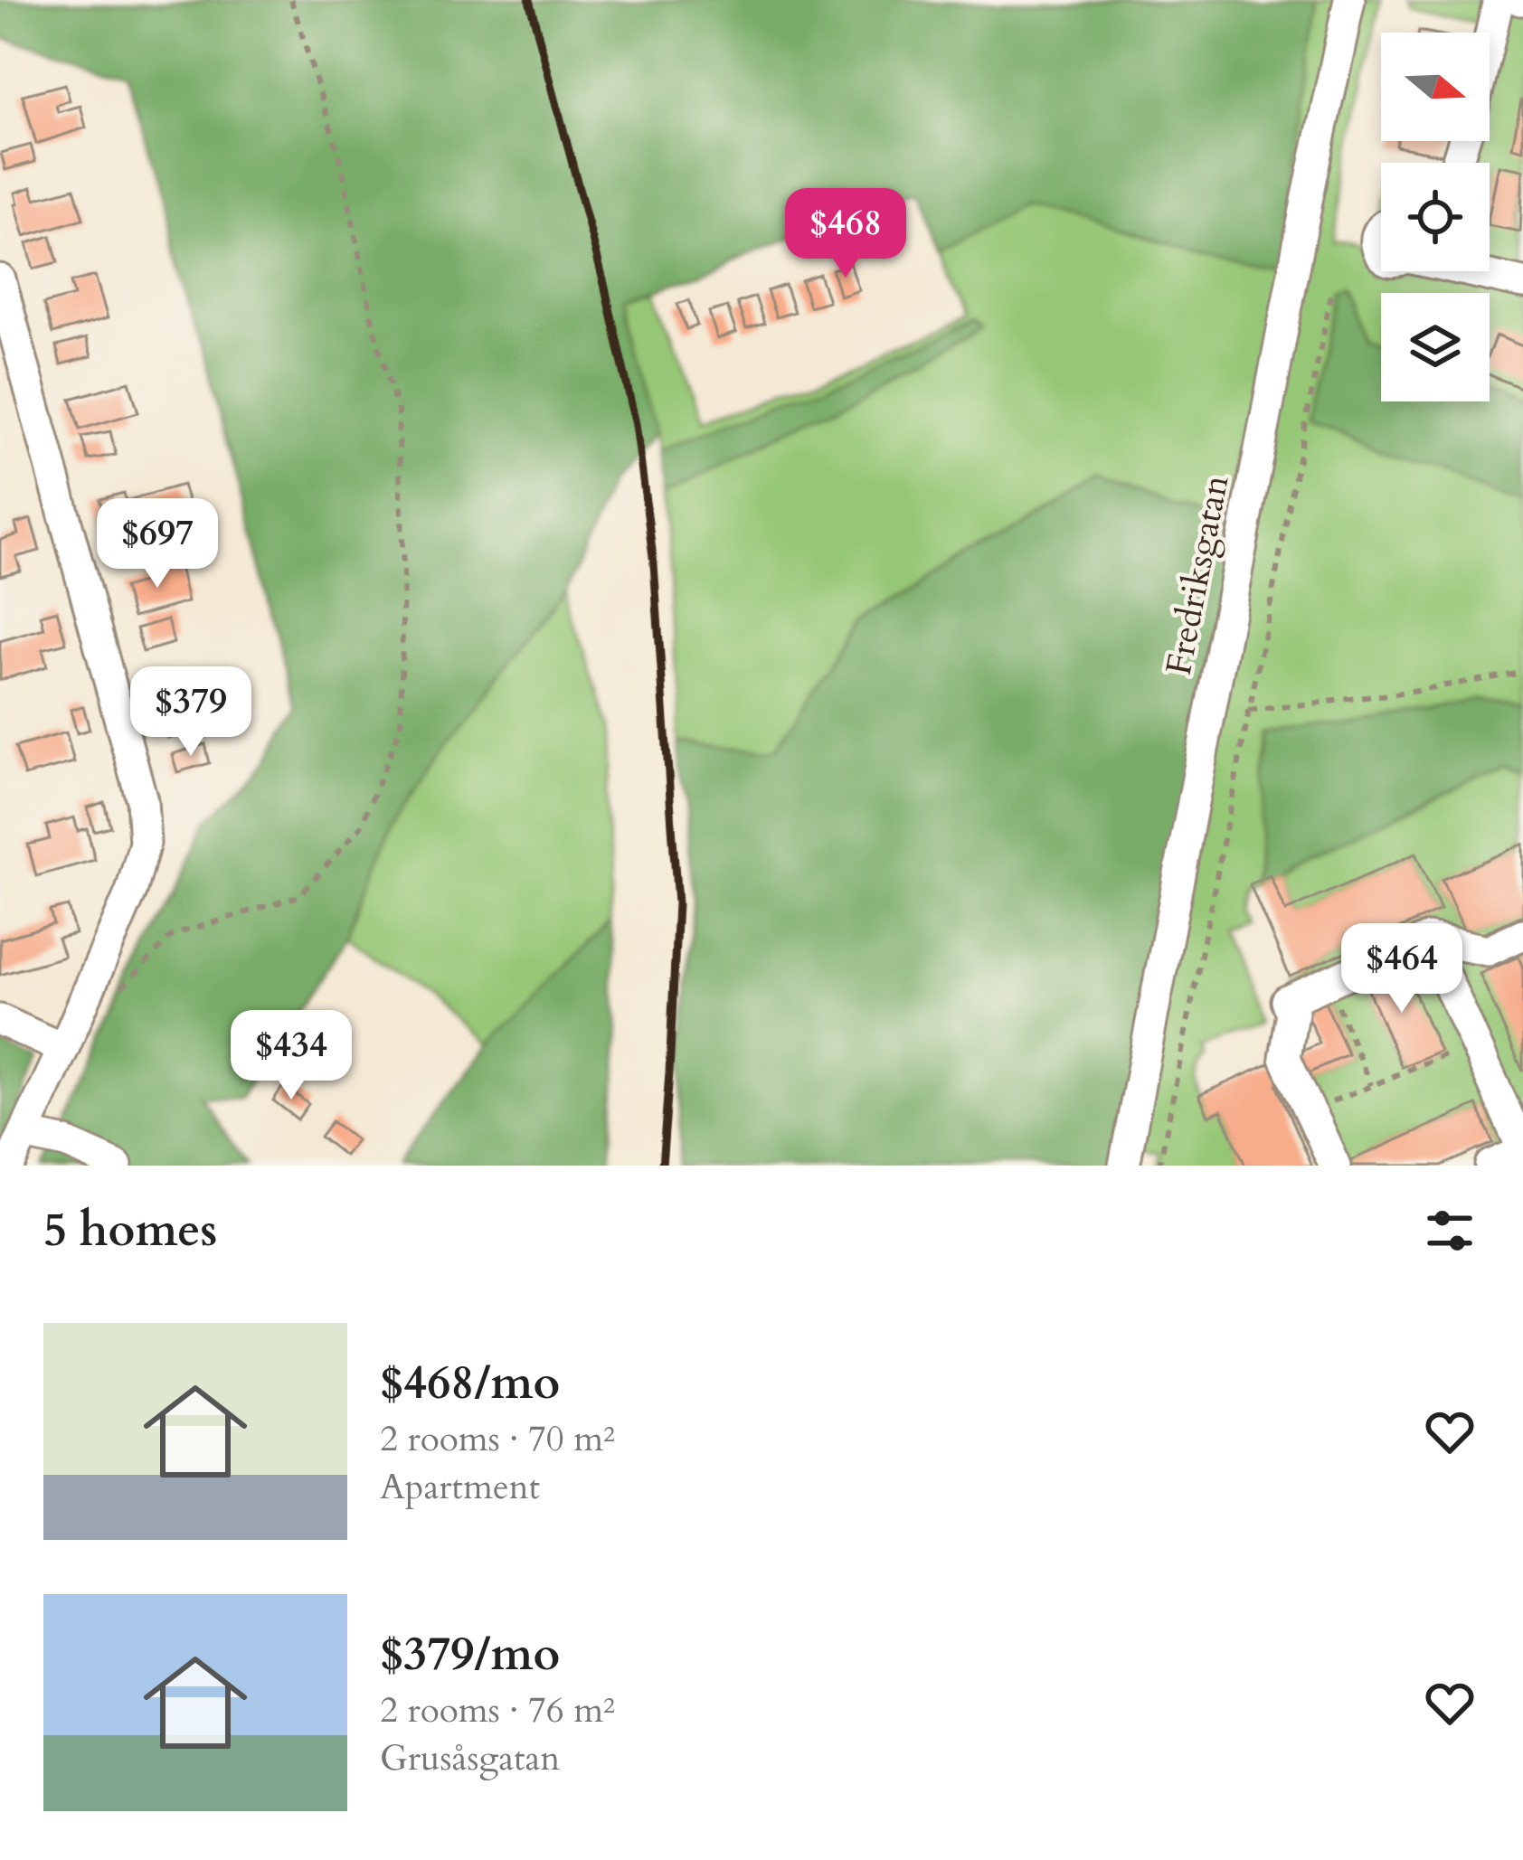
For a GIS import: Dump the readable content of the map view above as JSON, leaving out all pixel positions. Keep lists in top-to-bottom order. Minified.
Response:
{"streets":{"street":["Fredriksgatan"]},"north":"right","page":{"price":["$468","$697","$379","$464","$434"],"heading":"5 homes","list":[{"name":"$468/mo","note":"2 rooms · 70 m² · Apartment"},{"name":"$379/mo","note":"2 rooms · 76 m² · Grusåsgatan"}]}}
